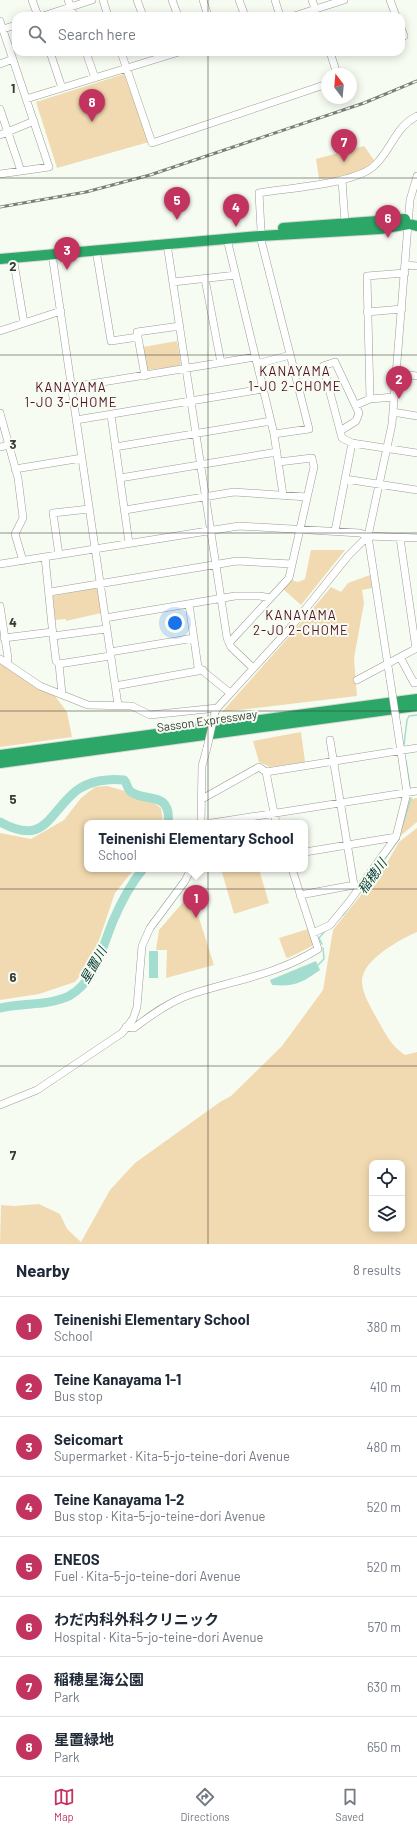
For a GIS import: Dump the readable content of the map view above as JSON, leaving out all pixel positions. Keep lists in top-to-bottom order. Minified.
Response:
{"streets":{"highway":["Sasson Expressway"]},"districts":["KANAYAMA 1-JO 2-CHOME","KANAYAMA 1-JO 3-CHOME","KANAYAMA 2-JO 2-CHOME"],"water":["稲穂川","星置川"],"north":"top","page":{"search":"Search here","pins":["8","7","5","4","6","3","2","1"],"popup":["Teinenishi Elementary School","School"],"heading":["Nearby","8 results"],"list":[{"mark":"1","name":"Teinenishi Elementary School","note":"School","value":"380 m"},{"mark":"2","name":"Teine Kanayama 1-1","note":"Bus stop","value":"410 m"},{"mark":"3","name":"Seicomart","note":"Supermarket · Kita-5-jo-teine-dori Avenue","value":"480 m"},{"mark":"4","name":"Teine Kanayama 1-2","note":"Bus stop · Kita-5-jo-teine-dori Avenue","value":"520 m"},{"mark":"5","name":"ENEOS","note":"Fuel · Kita-5-jo-teine-dori Avenue","value":"520 m"},{"mark":"6","name":"わだ内科外科クリニック","note":"Hospital · Kita-5-jo-teine-dori Avenue","value":"570 m"},{"mark":"7","name":"稲穂星海公園","note":"Park","value":"630 m"},{"mark":"8","name":"星置緑地","note":"Park","value":"650 m"}],"nav":["Map","Directions","Saved"]},"grid":{"rows":["1","2","3","4","5","6","7"]}}
